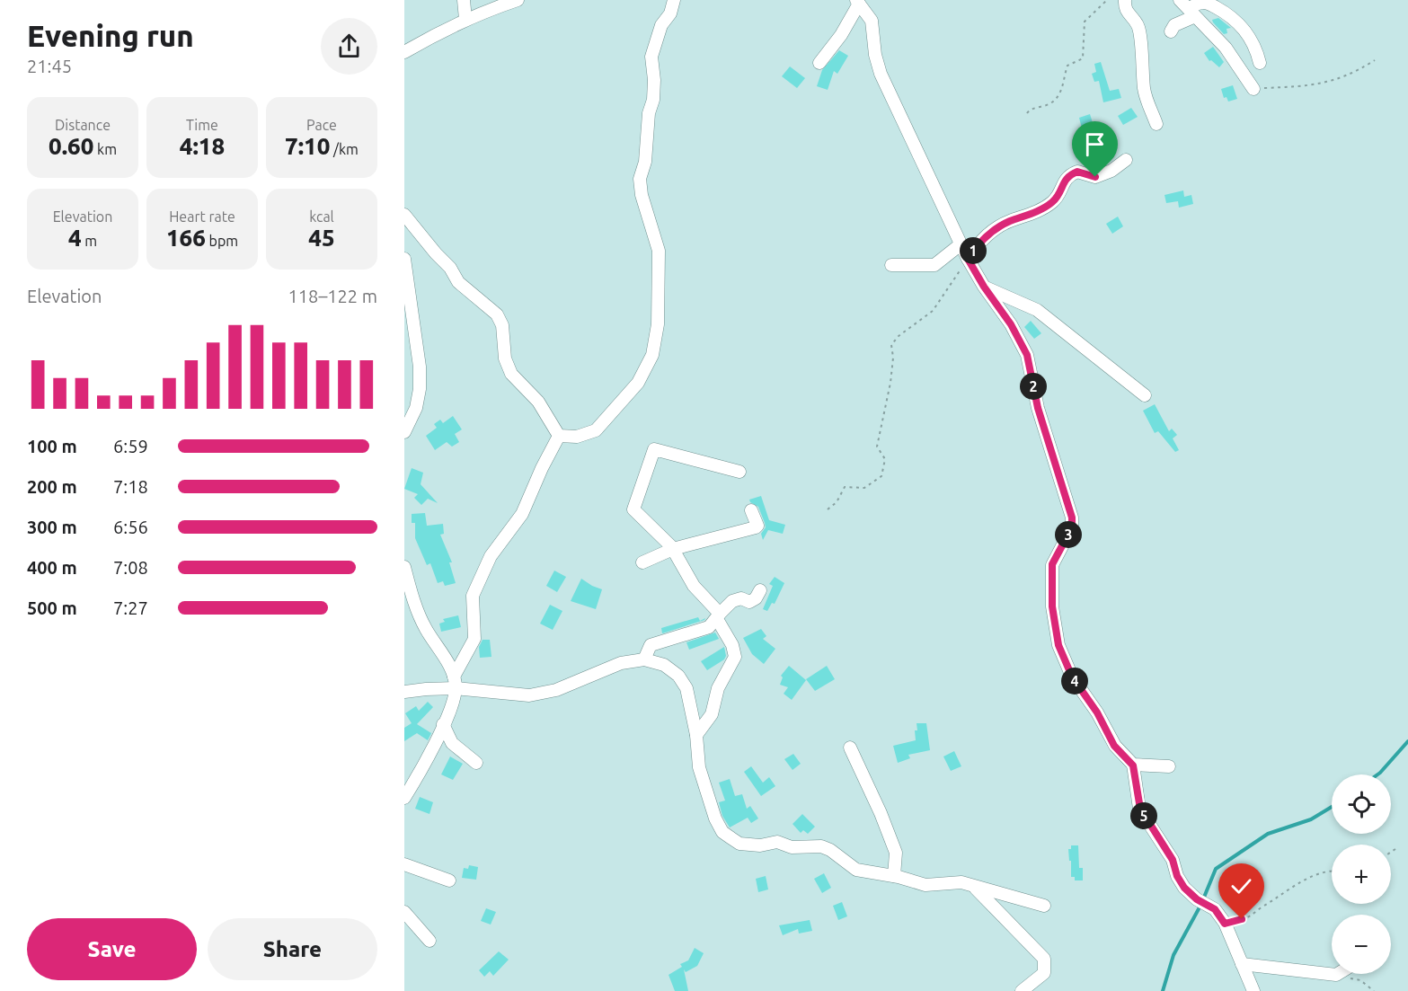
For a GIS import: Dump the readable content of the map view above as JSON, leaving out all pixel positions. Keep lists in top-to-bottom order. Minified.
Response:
{"page":{"heading":["Evening run","21:45"],"stats":[["Distance","0.60 km"],["Time","4:18"],["Pace","7:10 /km"],["Elevation","4 m"],["Heart rate","166 bpm"],["kcal","45"]],"pins":["1","2","3","4","5"],"chart":["Elevation","118–122 m"],"list":[{"name":"100 m","note":"6:59"},{"name":"200 m","note":"7:18"},{"name":"300 m","note":"6:56"},{"name":"400 m","note":"7:08"},{"name":"500 m","note":"7:27"}],"map_buttons":["+","−"],"buttons":["Save","Share"]}}
